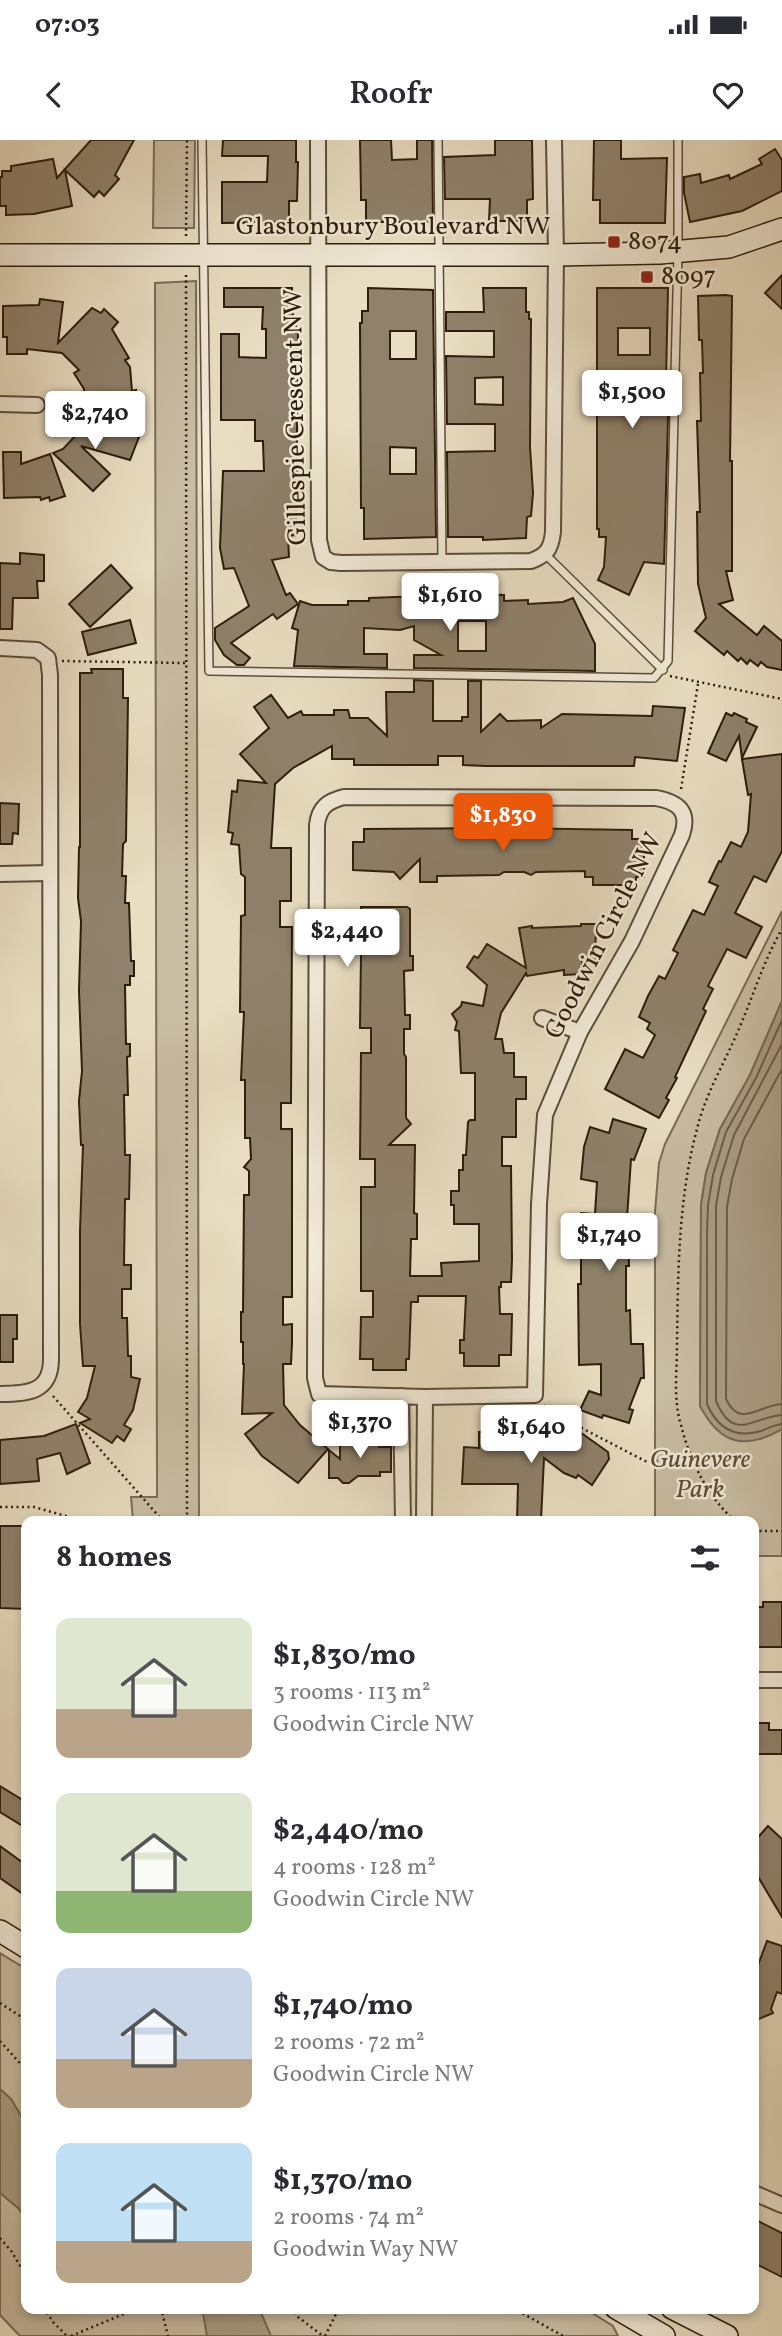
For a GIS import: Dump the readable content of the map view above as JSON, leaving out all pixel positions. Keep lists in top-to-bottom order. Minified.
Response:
{"streets":{"street":["Glastonbury Boulevard NW","Gillespie Crescent NW","Goodwin Circle NW"]},"crossings":[["Glastonbury Boulevard NW","Gillespie Crescent NW"]],"parks":["Guinevere Park"],"places":{"transit":["8074","8097"]},"page":{"status":"07:03","header":"Roofr","price":["$1,500","$2,740","$1,610","$1,830","$2,440","$1,740","$1,370","$1,640"],"heading":"8 homes","list":[{"name":"$1,830/mo","note":"3 rooms · 113 m² · Goodwin Circle NW"},{"name":"$2,440/mo","note":"4 rooms · 128 m² · Goodwin Circle NW"},{"name":"$1,740/mo","note":"2 rooms · 72 m² · Goodwin Circle NW"},{"name":"$1,370/mo","note":"2 rooms · 74 m² · Goodwin Way NW"}]}}
